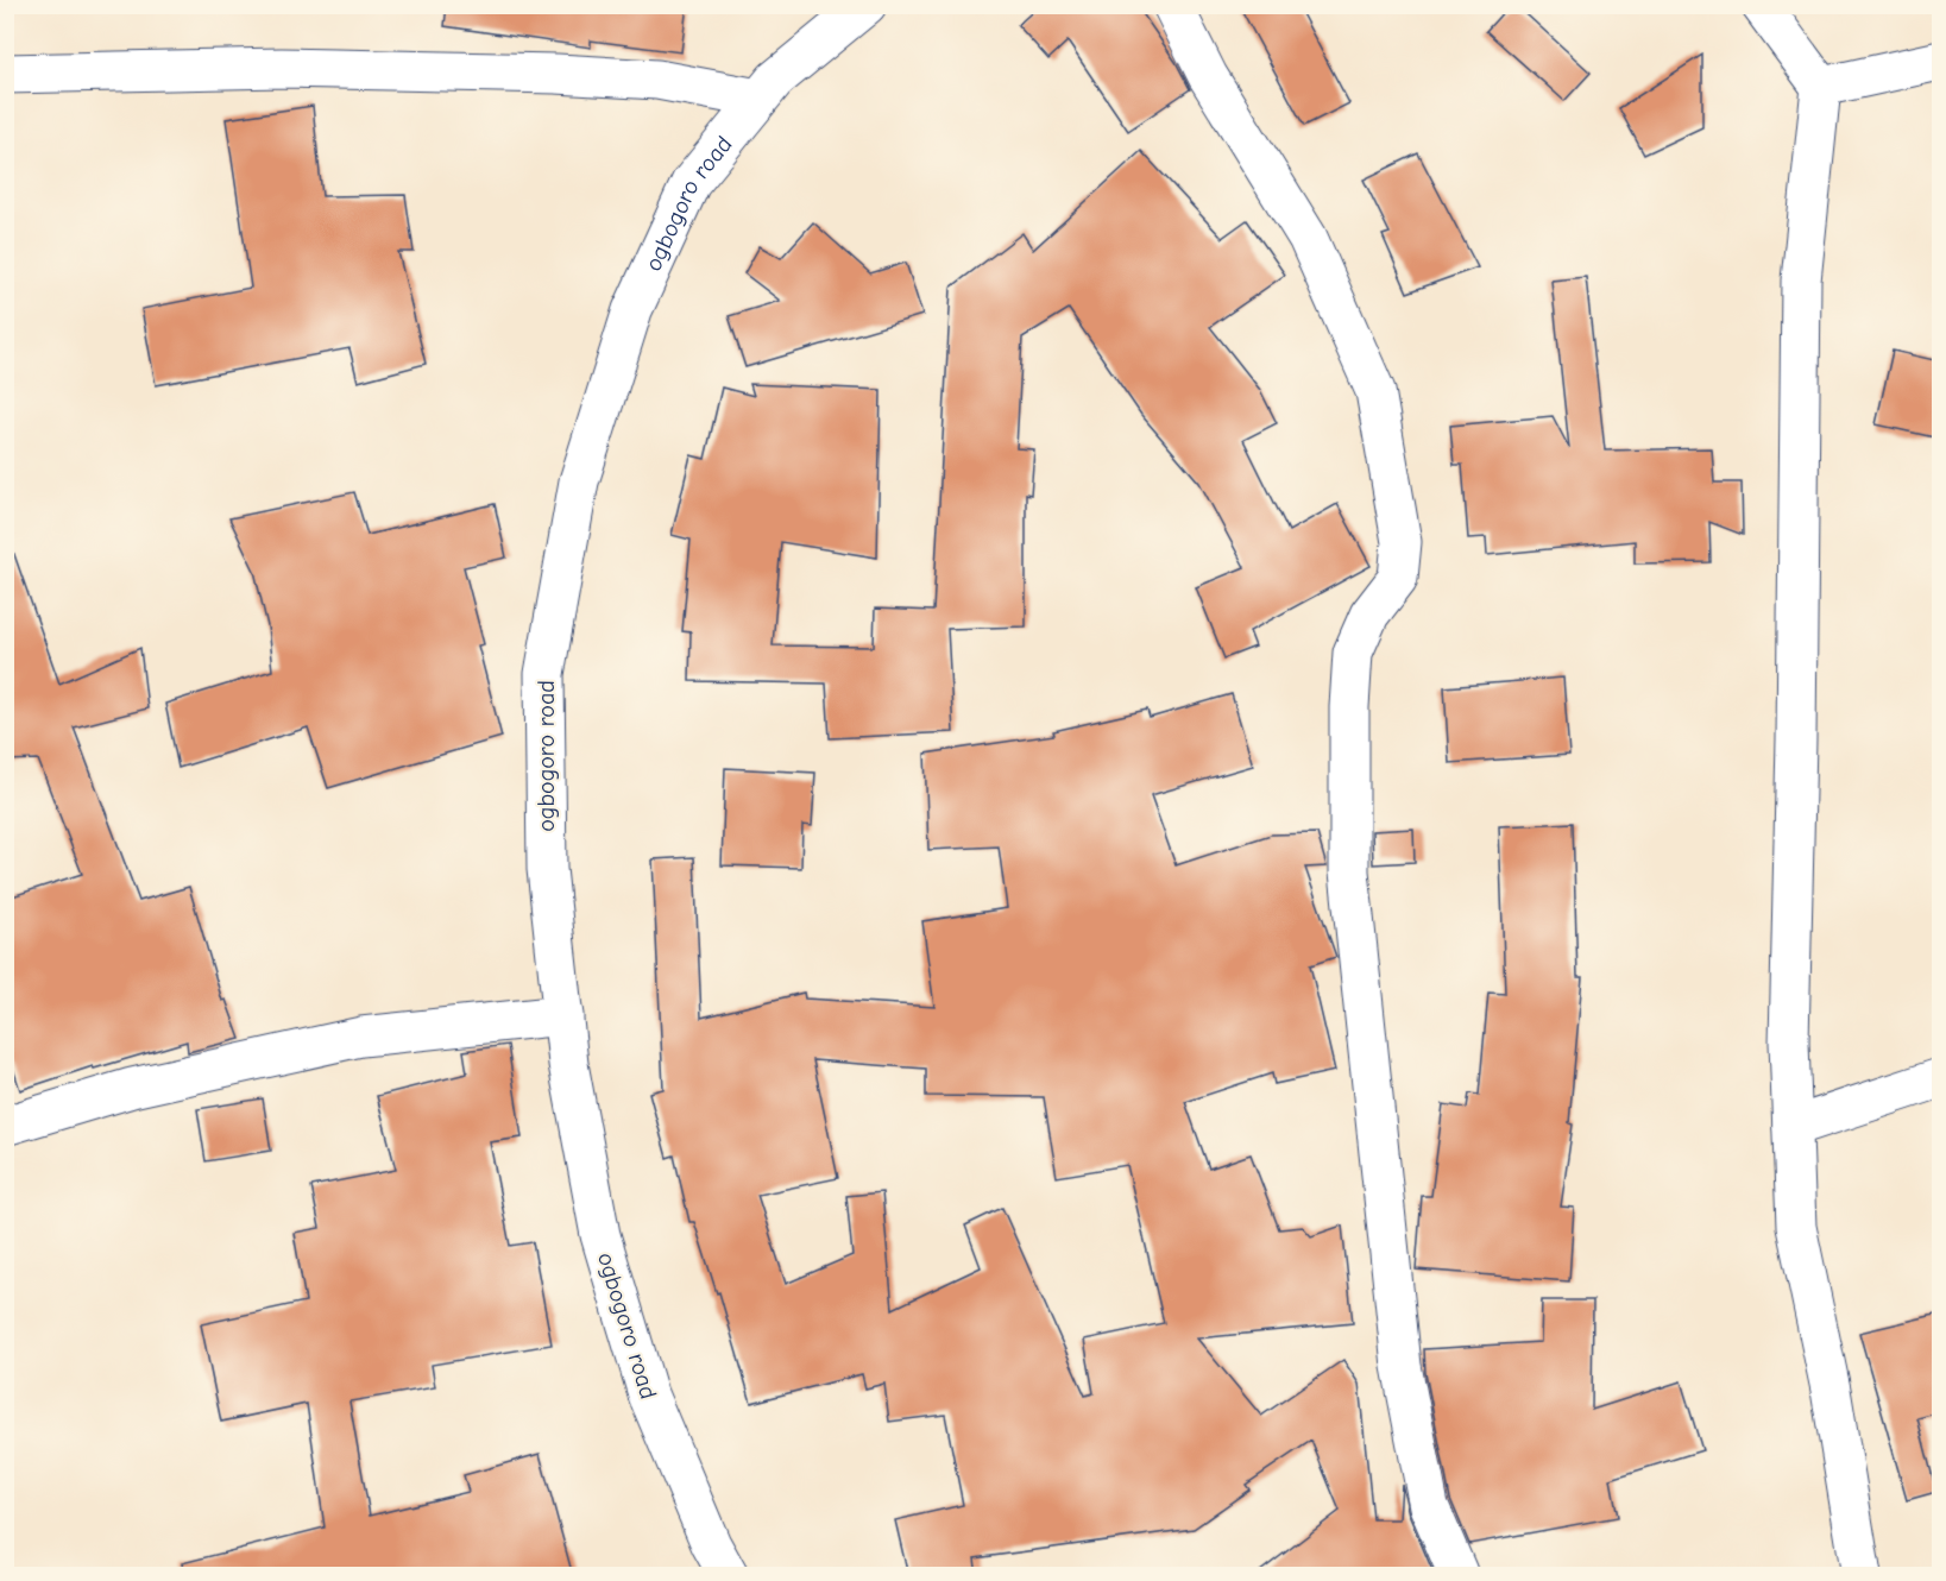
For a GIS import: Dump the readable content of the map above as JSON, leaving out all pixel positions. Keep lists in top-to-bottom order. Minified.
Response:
{"streets":{"street":["ogbogoro road"]}}
